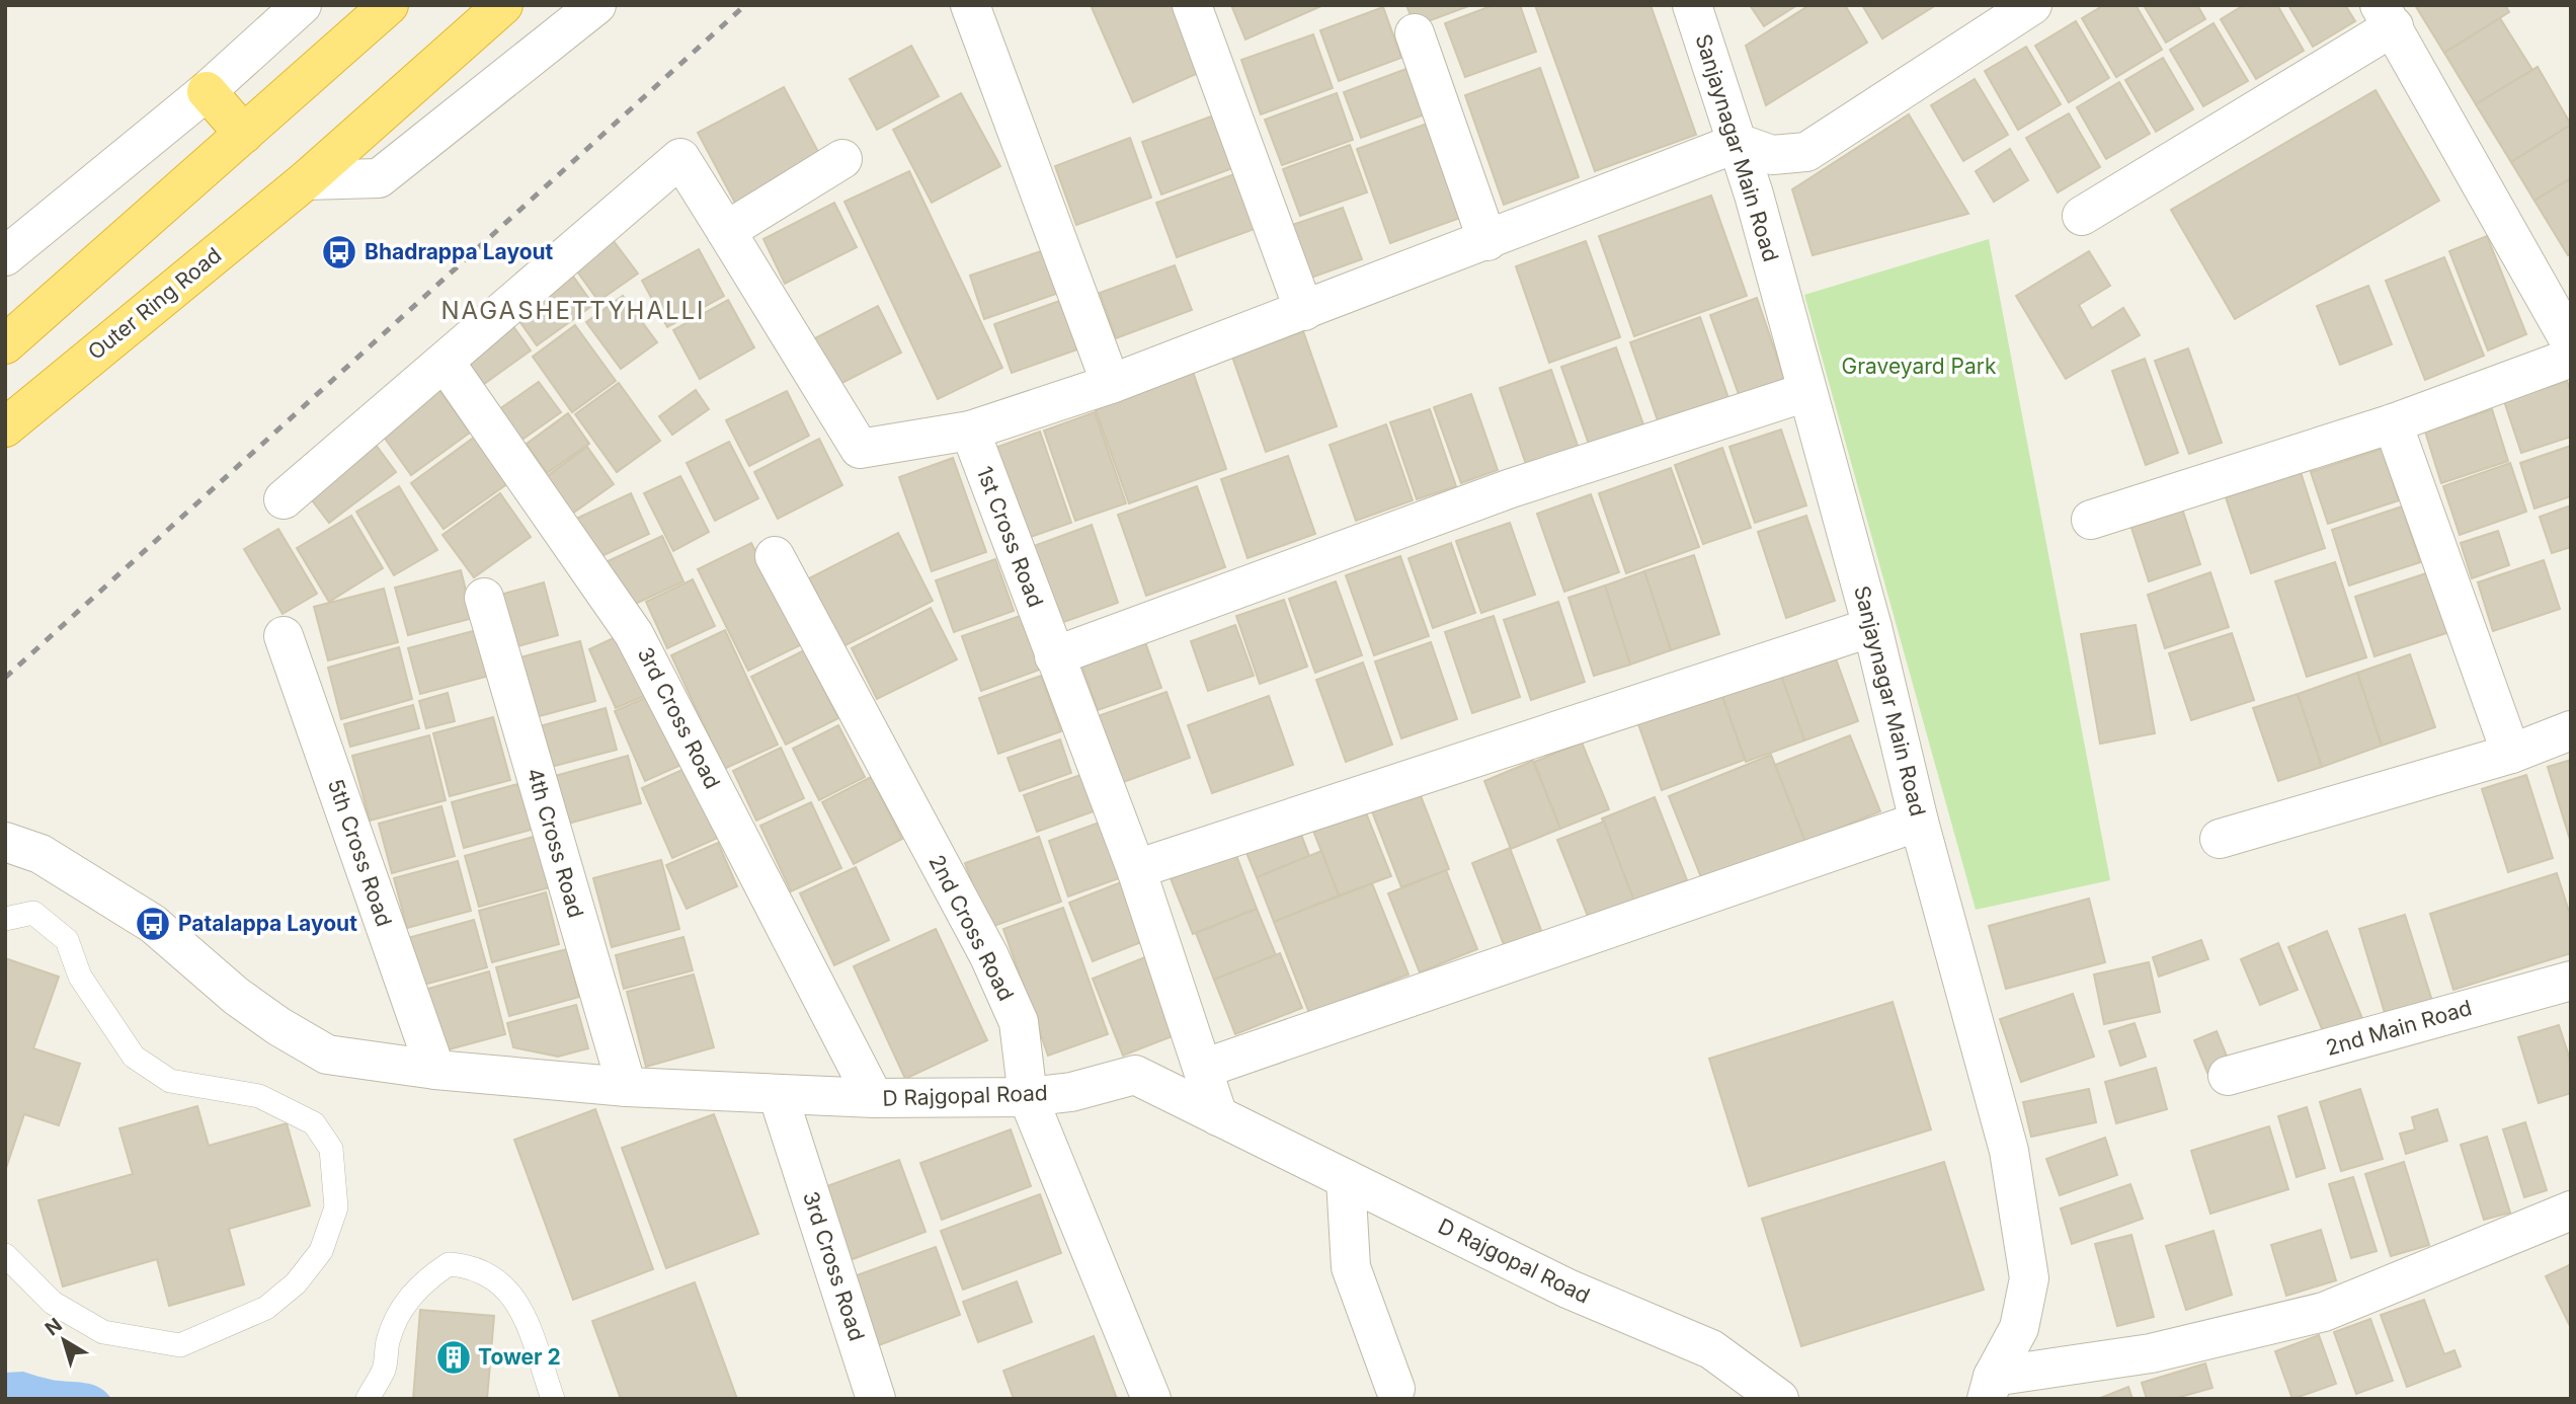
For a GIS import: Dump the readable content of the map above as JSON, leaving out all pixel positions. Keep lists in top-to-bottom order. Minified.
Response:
{"streets":{"highway":["Outer Ring Road"],"street":["Sanjaynagar Main Road","1st Cross Road","3rd Cross Road","4th Cross Road","5th Cross Road","2nd Cross Road","2nd Main Road","D Rajgopal Road"]},"crossings":[["1st Cross Road","D Rajgopal Road"],["3rd Cross Road","D Rajgopal Road"],["4th Cross Road","D Rajgopal Road"],["5th Cross Road","D Rajgopal Road"],["2nd Cross Road","D Rajgopal Road"]],"districts":["NAGASHETTYHALLI"],"parks":["Graveyard Park"],"places":{"bus stop":["Bhadrappa Layout","Patalappa Layout"],"building":["Tower 2"]},"north":"top left"}
